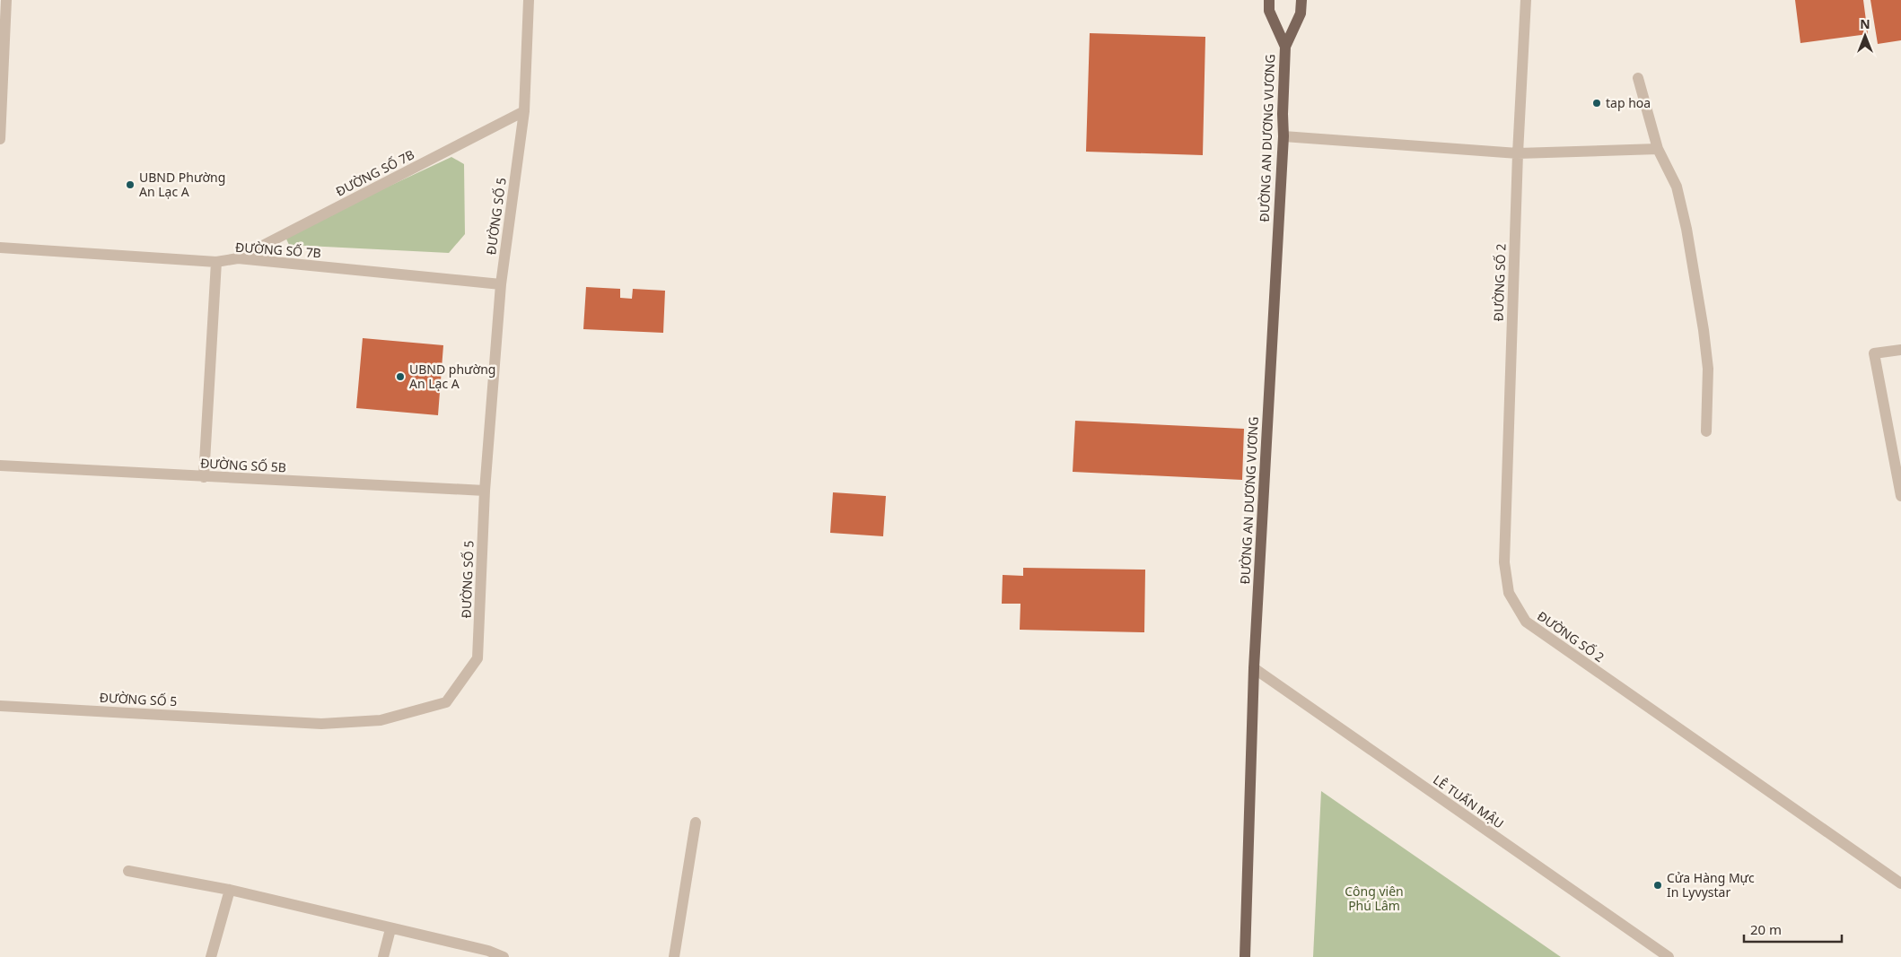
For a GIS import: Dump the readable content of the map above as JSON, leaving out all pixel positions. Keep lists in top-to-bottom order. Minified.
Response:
{"streets":{"main road":["ĐƯỜNG AN DƯƠNG VƯƠNG"],"street":["ĐƯỜNG SỐ 7B","ĐƯỜNG SỐ 5","ĐƯỜNG SỐ 2","ĐƯỜNG SỐ 5B","LÊ TUẤN MẬU"]},"crossings":[["ĐƯỜNG AN DƯƠNG VƯƠNG","LÊ TUẤN MẬU"],["ĐƯỜNG SỐ 7B","ĐƯỜNG SỐ 5"],["ĐƯỜNG SỐ 5","ĐƯỜNG SỐ 5B"]],"parks":["Công viên Phú Lâm"],"places":["tap hoa","UBND Phường An Lạc A","UBND phường An Lạc A","Cửa Hàng Mực In Lyvystar"],"scale_bar":"20 m","north":"top"}
